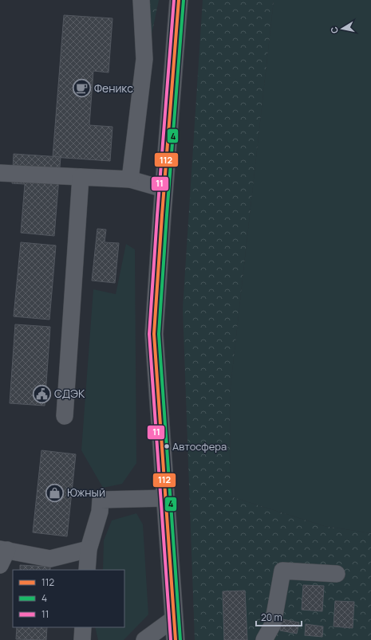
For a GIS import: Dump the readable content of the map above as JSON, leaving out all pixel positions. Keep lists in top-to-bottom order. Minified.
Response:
{"places":{"cafe":["Феникс"],"public building":["СДЭК"],"other":["Автосфера"],"shop":["Южный"]},"lines":["transit line 112","transit line 4","transit line 11"],"legend":["112","4","11"],"scale_bar":"20 m","north":"left"}
